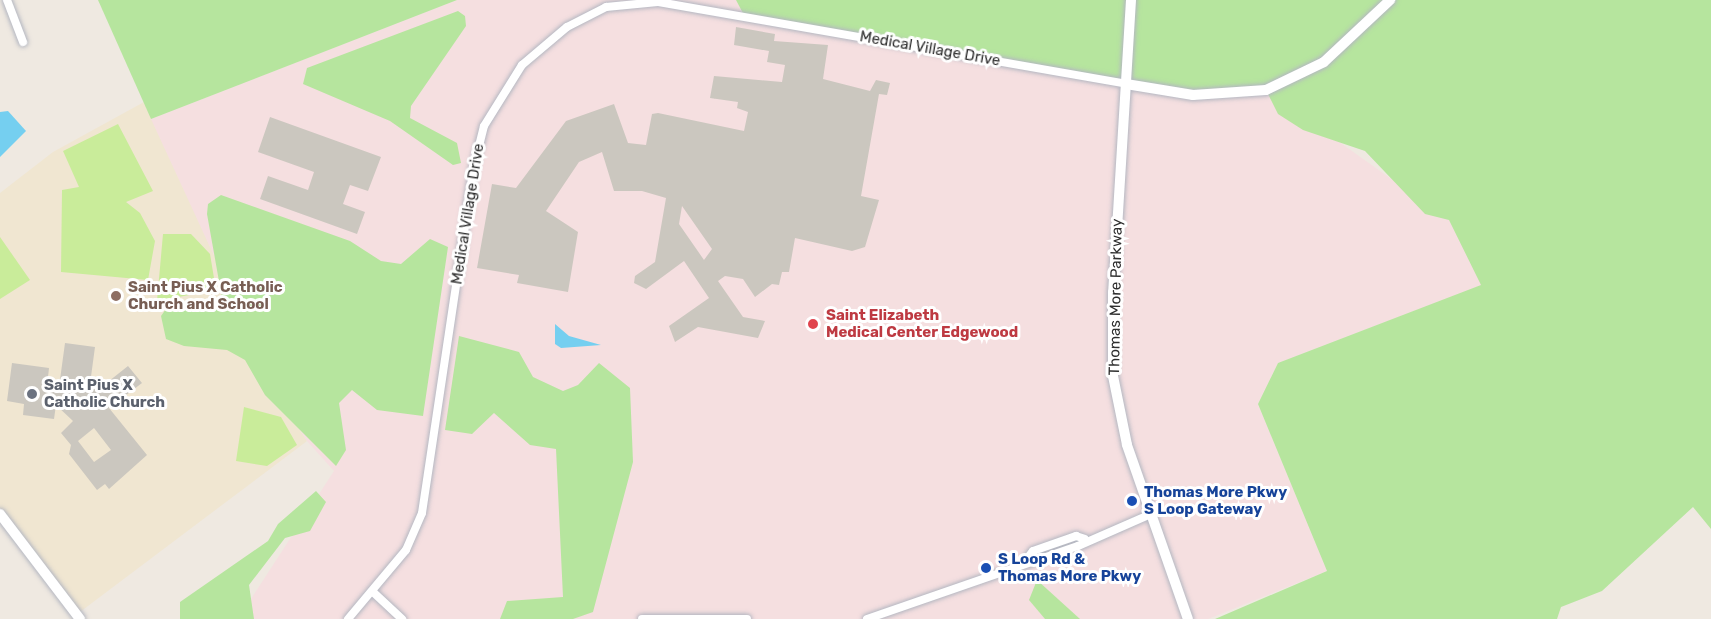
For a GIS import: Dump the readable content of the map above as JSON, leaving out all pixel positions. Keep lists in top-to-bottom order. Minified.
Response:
{"streets":{"street":["Medical Village Drive","Thomas More Parkway"]},"crossings":[["Medical Village Drive","Thomas More Parkway"]],"places":["Saint Pius X Catholic Church and School","Saint Elizabeth Medical Center Edgewood","Saint Pius X Catholic Church","Thomas More Pkwy S Loop Gateway","S Loop Rd & Thomas More Pkwy"]}
